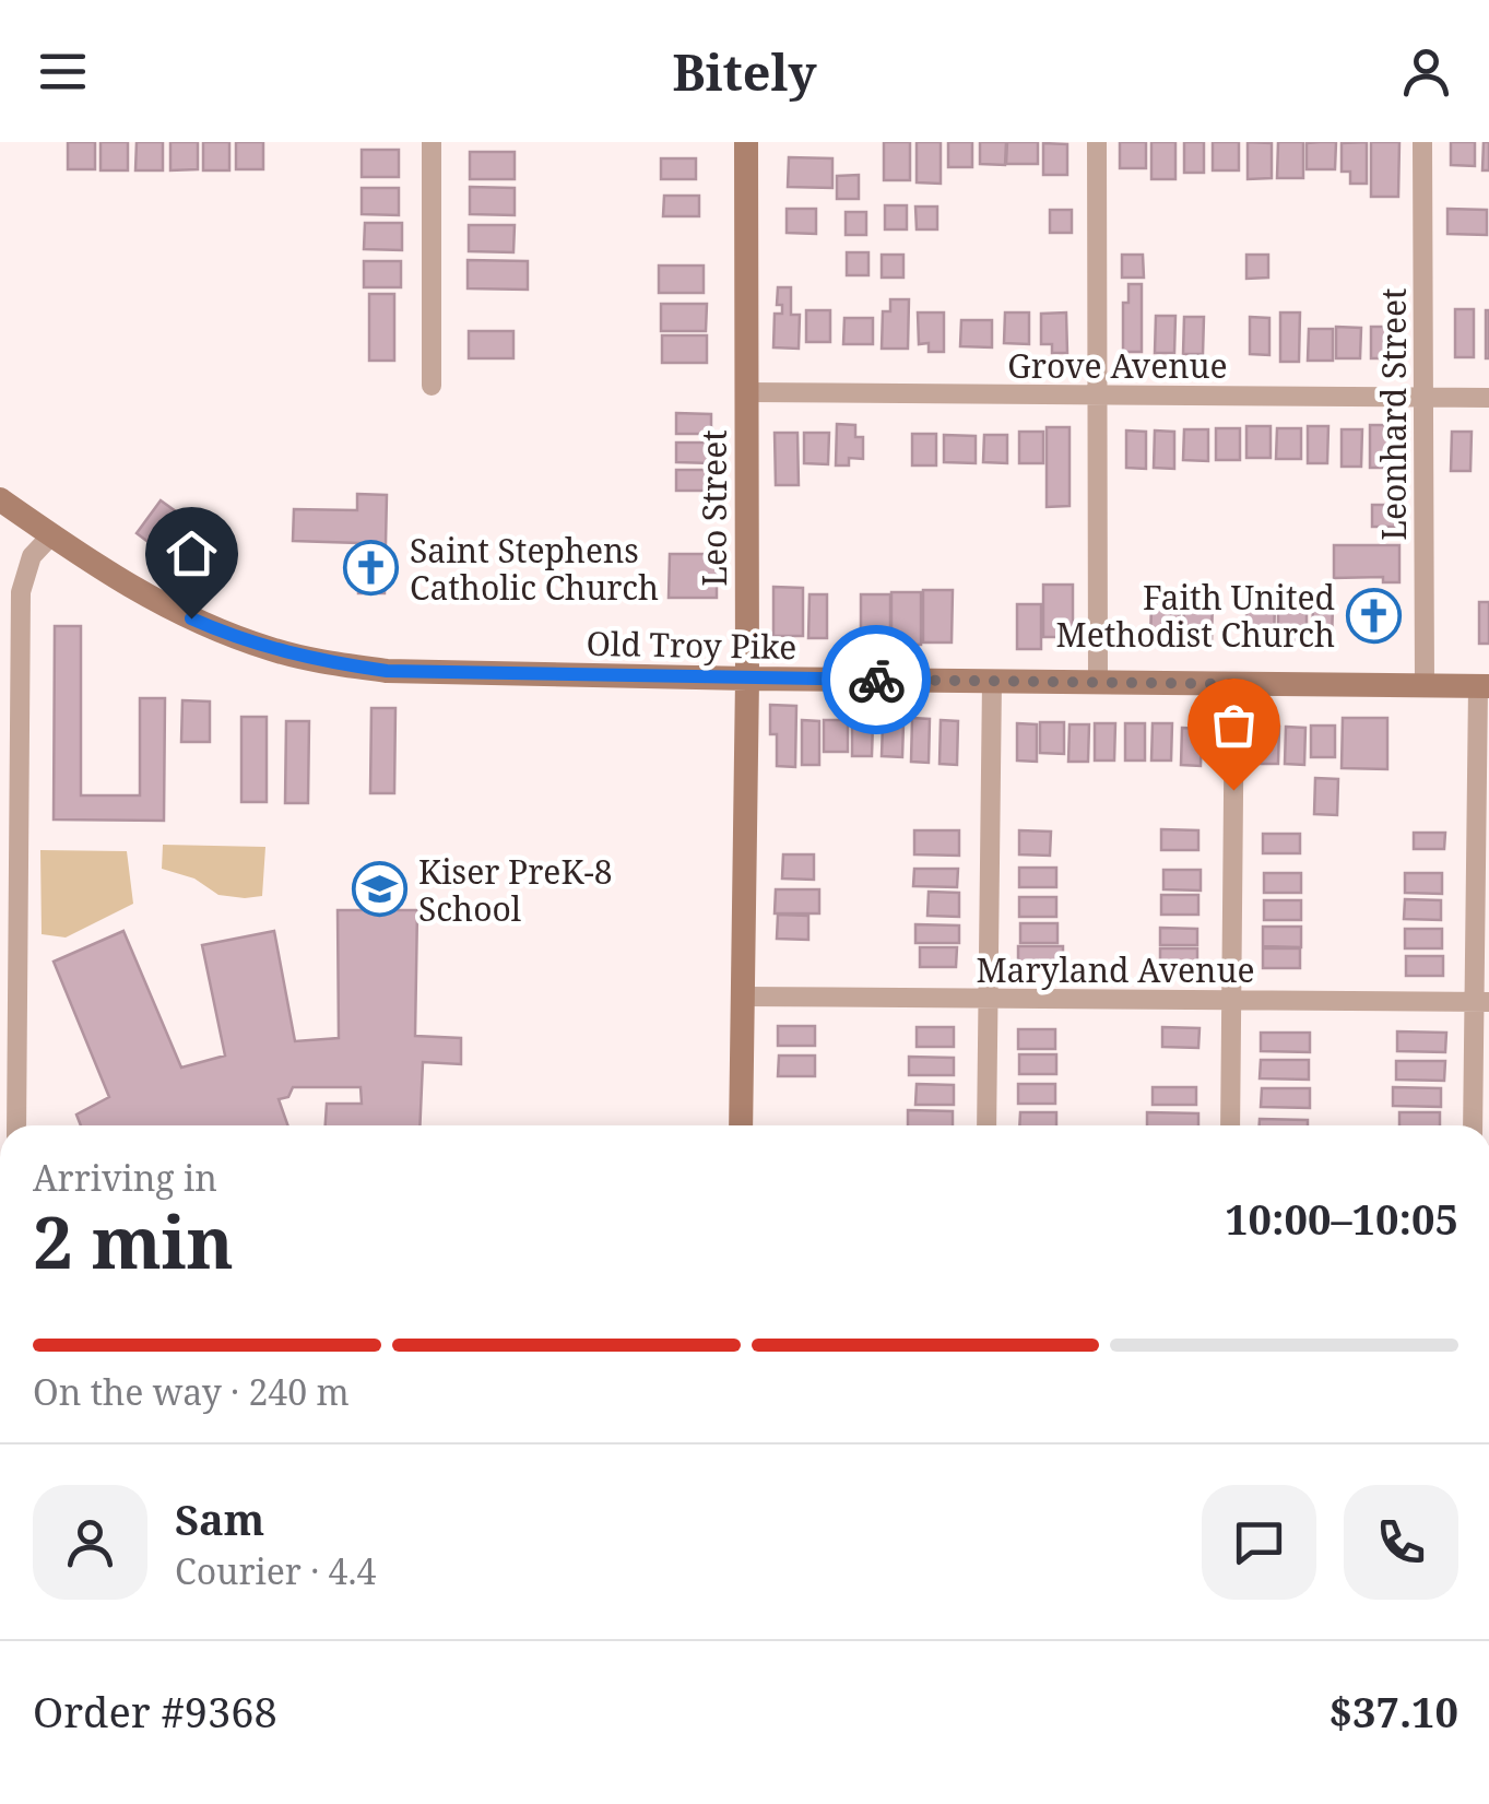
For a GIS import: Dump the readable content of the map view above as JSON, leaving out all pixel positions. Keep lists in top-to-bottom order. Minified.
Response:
{"streets":{"main road":["Leo Street","Old Troy Pike"],"street":["Grove Avenue","Leonhard Street","Maryland Avenue"]},"crossings":[["Grove Avenue","Leonhard Street"],["Grove Avenue","Leo Street"],["Leonhard Street","Old Troy Pike"],["Leo Street","Old Troy Pike"],["Leo Street","Maryland Avenue"]],"places":{"church":["Saint Stephens Catholic Church","Faith United Methodist Church"],"school or university":["Kiser PreK-8 School"]},"page":{"header":"Bitely","heading":["2 min","Arriving in","10:00–10:05"],"panel":["Sam","Courier · 4.4","Order #9368","$37.10"],"bar":"On the way · 240 m"}}
